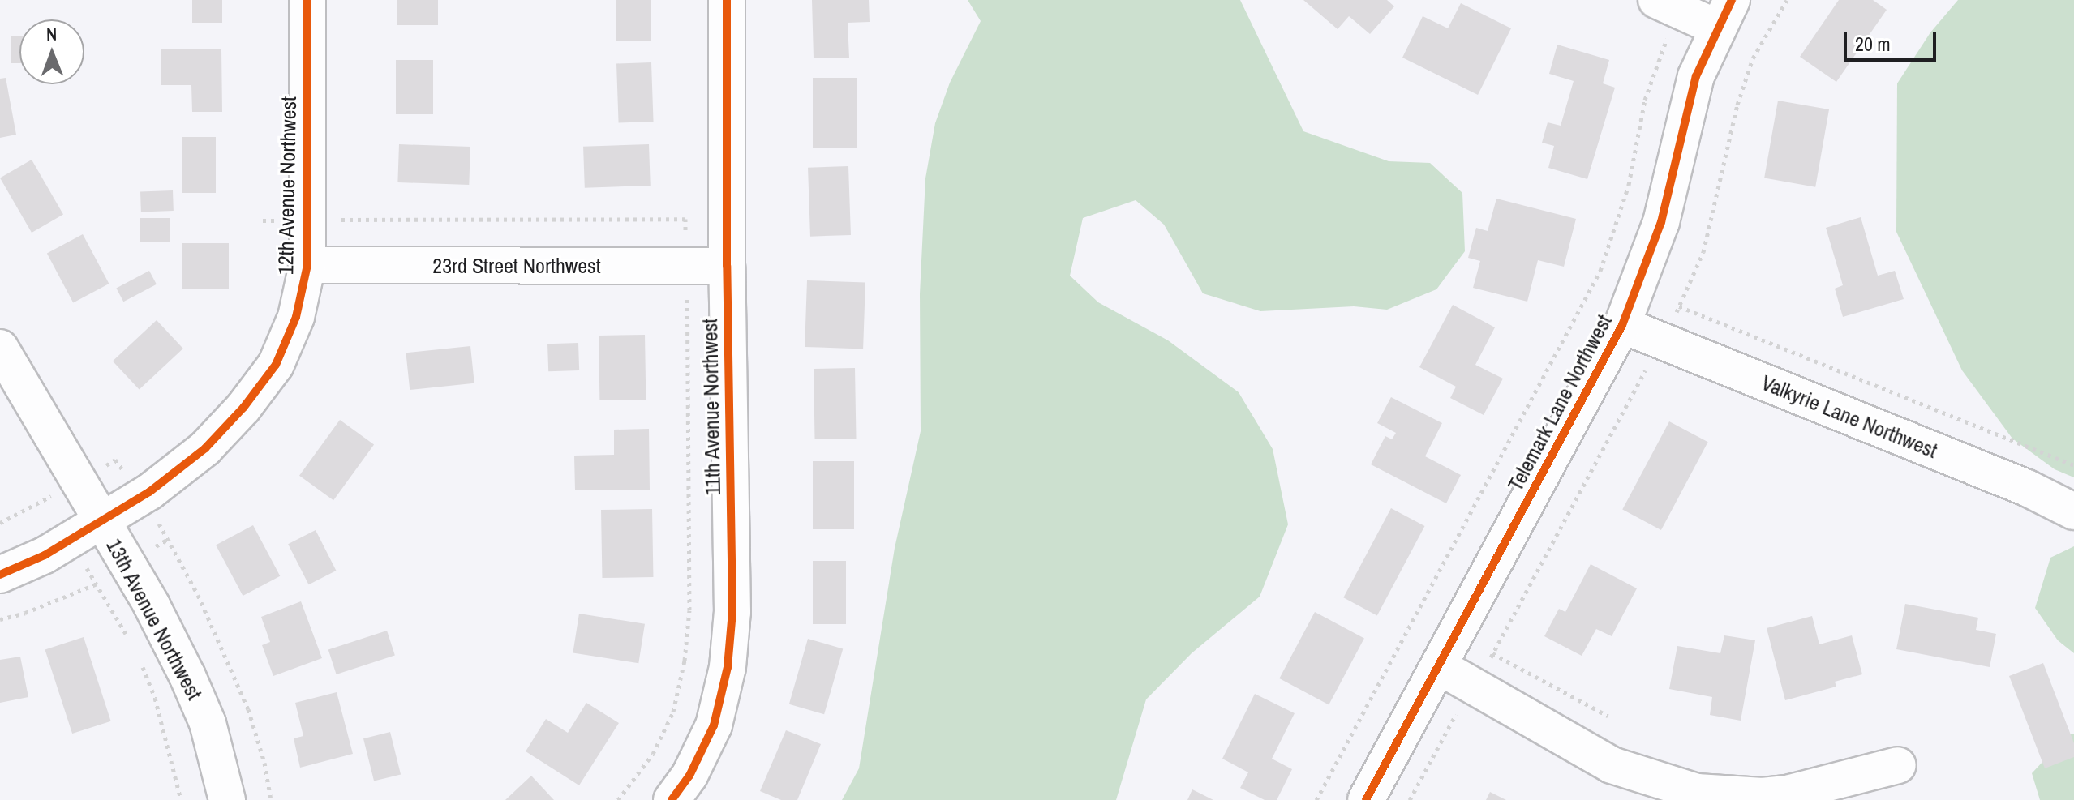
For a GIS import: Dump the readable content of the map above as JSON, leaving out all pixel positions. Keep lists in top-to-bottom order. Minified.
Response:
{"streets":{"street":["12th Avenue Northwest","23rd Street Northwest","Telemark Lane Northwest","11th Avenue Northwest","Valkyrie Lane Northwest","13th Avenue Northwest"]},"crossings":[["12th Avenue Northwest","23rd Street Northwest"],["12th Avenue Northwest","13th Avenue Northwest"],["23rd Street Northwest","11th Avenue Northwest"],["Telemark Lane Northwest","Valkyrie Lane Northwest"]],"scale_bar":"20 m","north":"top"}
